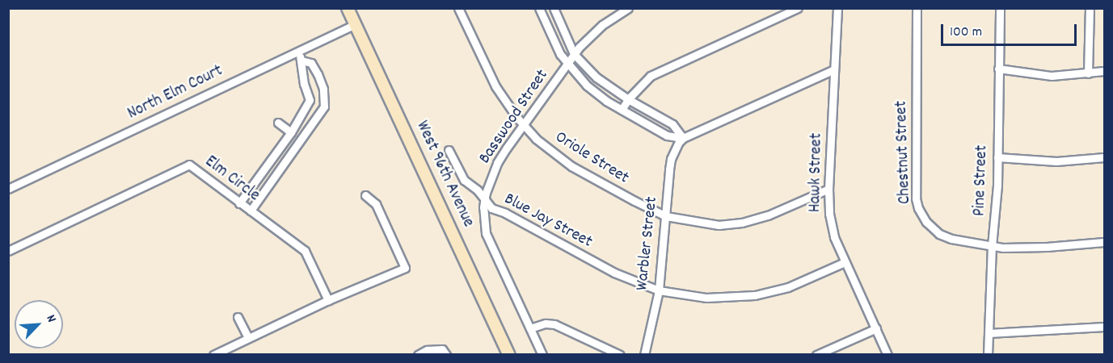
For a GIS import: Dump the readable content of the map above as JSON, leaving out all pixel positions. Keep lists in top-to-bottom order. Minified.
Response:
{"streets":{"street":["North Elm Court","Basswood Street","Chestnut Street","Oriole Street","Hawk Street","West 96th Avenue","Elm Circle","Pine Street","Blue Jay Street","Warbler Street"]},"crossings":[["North Elm Court","West 96th Avenue"],["Basswood Street","Oriole Street"],["Basswood Street","Blue Jay Street"],["Chestnut Street","Pine Street"],["Oriole Street","Hawk Street"],["Oriole Street","Warbler Street"],["Hawk Street","Blue Jay Street"],["Blue Jay Street","Warbler Street"]],"scale_bar":"100 m","north":"top right"}
